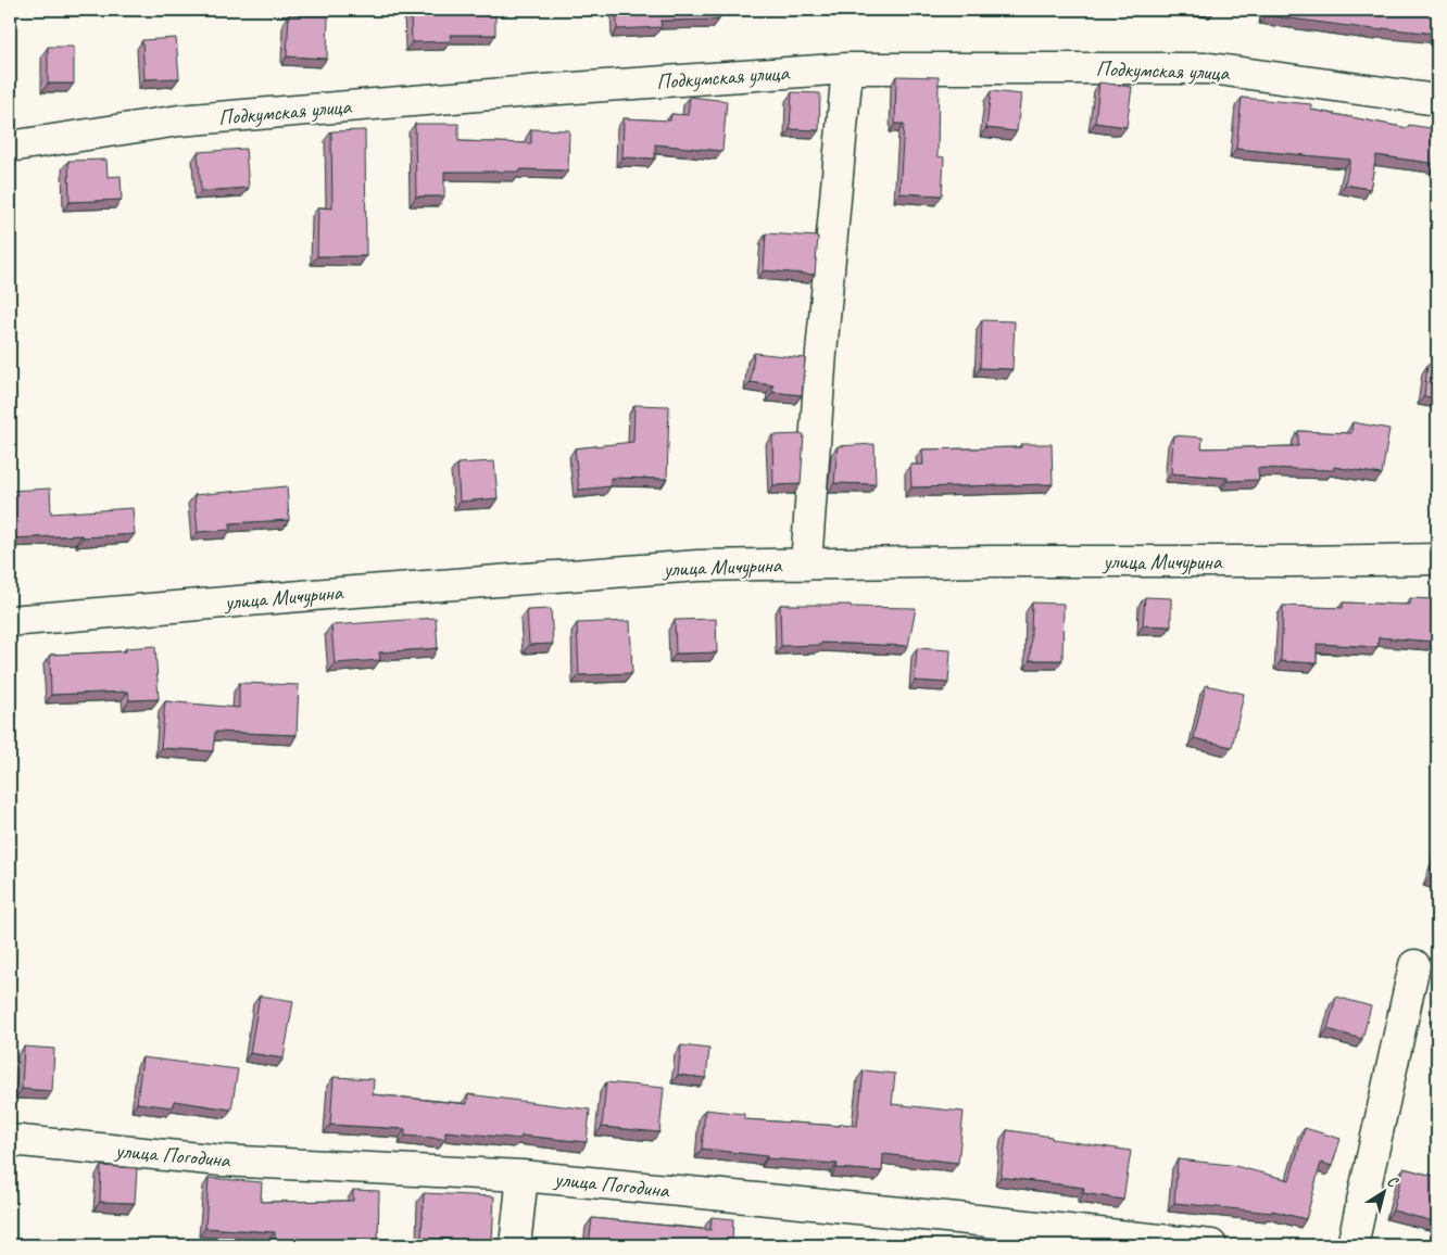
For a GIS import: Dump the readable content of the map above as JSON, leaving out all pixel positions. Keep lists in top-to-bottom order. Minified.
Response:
{"streets":{"street":["Подкумская улица","улица Мичурина","улица Погодина"]},"north":"top right"}
